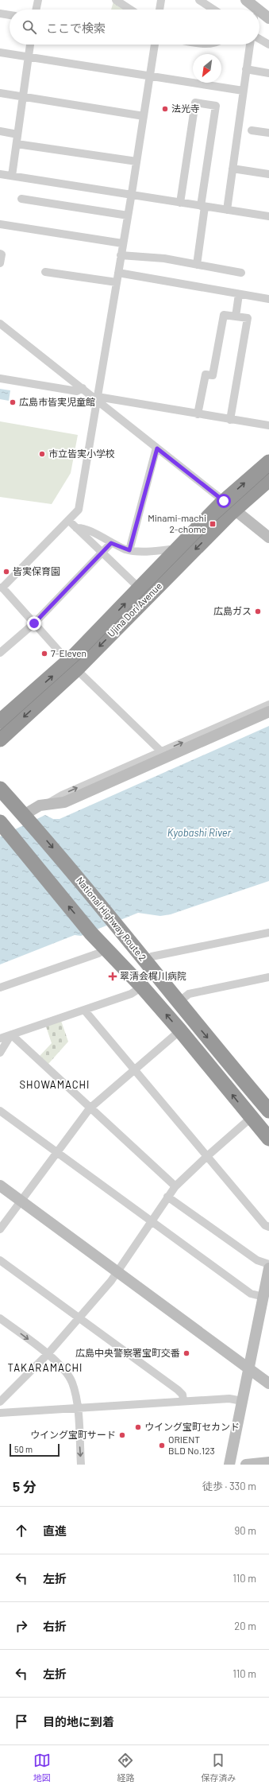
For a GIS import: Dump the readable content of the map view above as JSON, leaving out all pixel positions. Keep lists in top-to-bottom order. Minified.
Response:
{"streets":{"highway":["Ujina Dori Avenue","National Highway Route 2"]},"districts":["SHOWAMACHI","TAKARAMACHI"],"water":["Kyobashi River"],"places":{"other":["法光寺","広島市皆実児童館","市立皆実小学校","皆実保育園","広島ガス","7-Eleven","広島中央警察署宝町交番","ウイング宝町セカンド","ウイング宝町サード","ORIENT BLD No.123"],"transit":["Minami-machi 2-chome"],"health":["翠清会梶川病院"]},"scale_bar":"50 m","north":"bottom left","page":{"search":"ここで検索","scale":"50 m","heading":["5 分","徒歩 · 330 m"],"list":[["直進","90 m"],["左折","110 m"],["右折","20 m"],["左折","110 m"],"目的地に到着"],"nav":["地図","経路","保存済み"]}}
